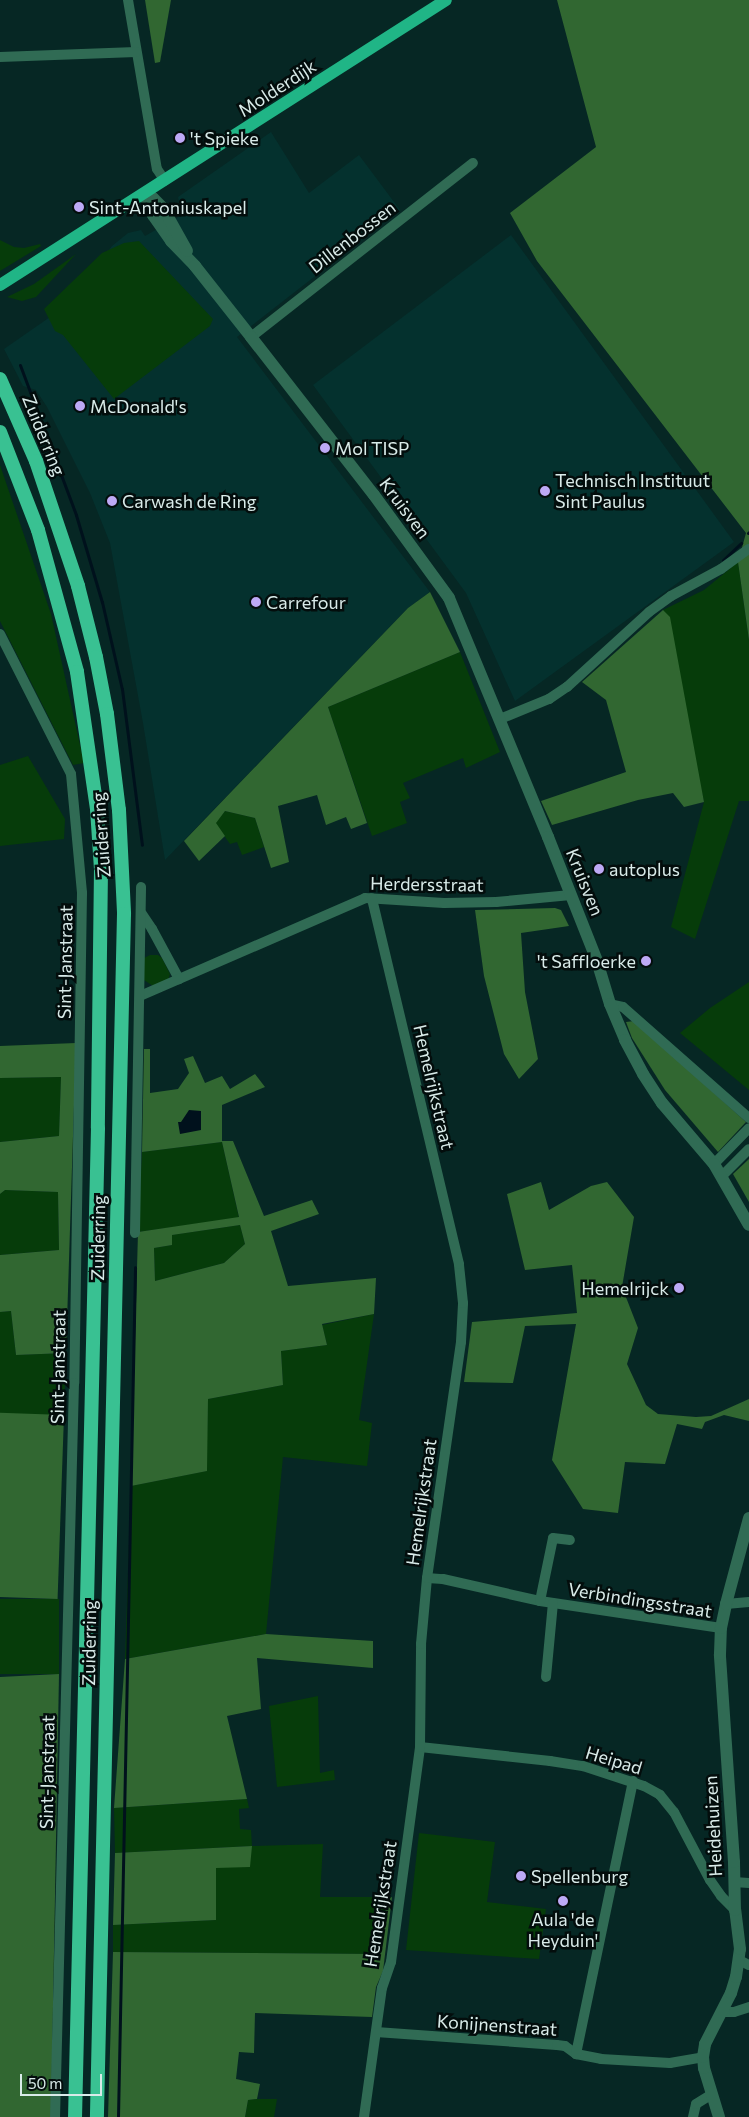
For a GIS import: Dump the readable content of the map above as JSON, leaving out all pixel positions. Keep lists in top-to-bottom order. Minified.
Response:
{"streets":{"highway":["Zuiderring"],"main road":["Molderdijk"],"street":["Dillenbossen","Kruisven","Herdersstraat","Sint-Janstraat","Hemelrijkstraat","Verbindingsstraat","Heipad","Heidehuizen","Konijnenstraat"]},"crossings":[["Molderdijk","Kruisven"],["Dillenbossen","Kruisven"],["Kruisven","Herdersstraat"],["Herdersstraat","Hemelrijkstraat"],["Hemelrijkstraat","Verbindingsstraat"],["Hemelrijkstraat","Heipad"],["Hemelrijkstraat","Konijnenstraat"],["Verbindingsstraat","Heidehuizen"],["Heipad","Heidehuizen"],["Heidehuizen","Konijnenstraat"]],"places":["'t Spieke","Sint-Antoniuskapel","McDonald's","Mol TISP","Technisch Instituut Sint Paulus","Carwash de Ring","Carrefour","autoplus","'t Saffloerke","Hemelrijck","Spellenburg","Aula 'de Heyduin'"],"scale_bar":"50 m"}
